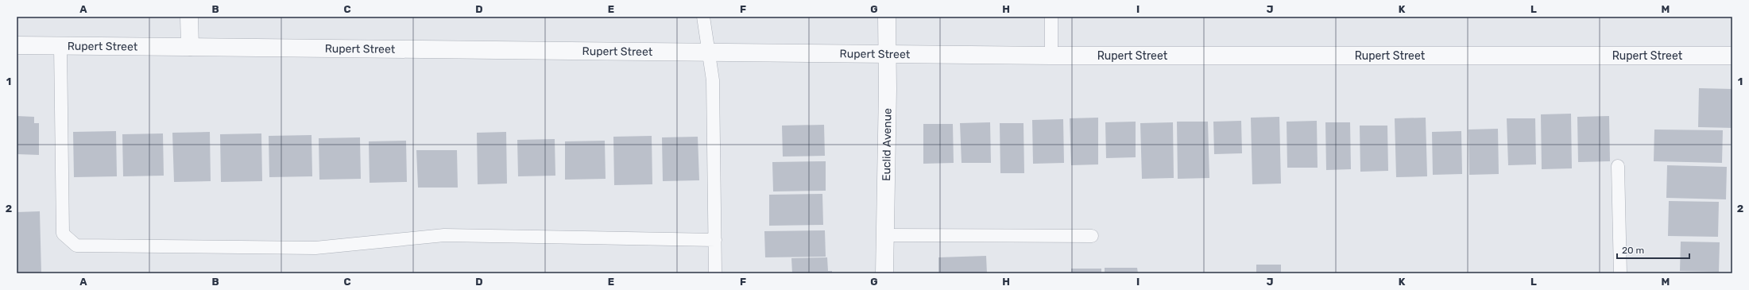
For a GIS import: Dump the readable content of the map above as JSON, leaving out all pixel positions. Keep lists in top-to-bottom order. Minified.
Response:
{"streets":{"street":["Rupert Street","Euclid Avenue"]},"crossings":[["Rupert Street","Euclid Avenue"]],"scale_bar":"20 m","grid":{"columns":["A","B","C","D","E","F","G","H","I","J","K","L","M"],"rows":["1","2"]}}
